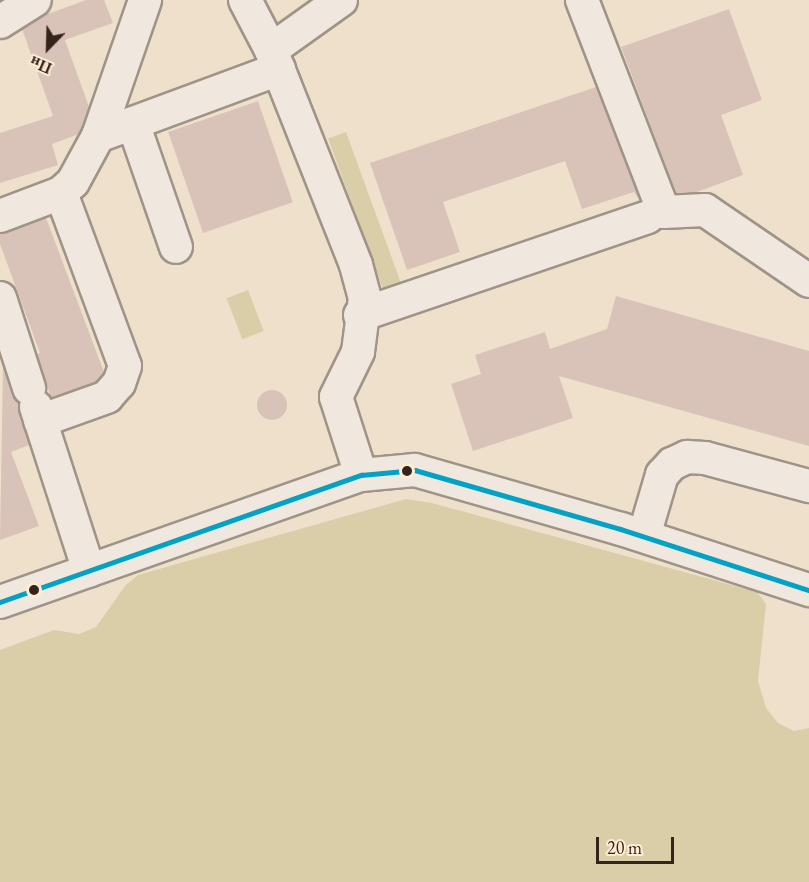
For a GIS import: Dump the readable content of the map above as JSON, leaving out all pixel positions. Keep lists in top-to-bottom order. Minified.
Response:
{"scale_bar":"20 m","north":"bottom left"}
